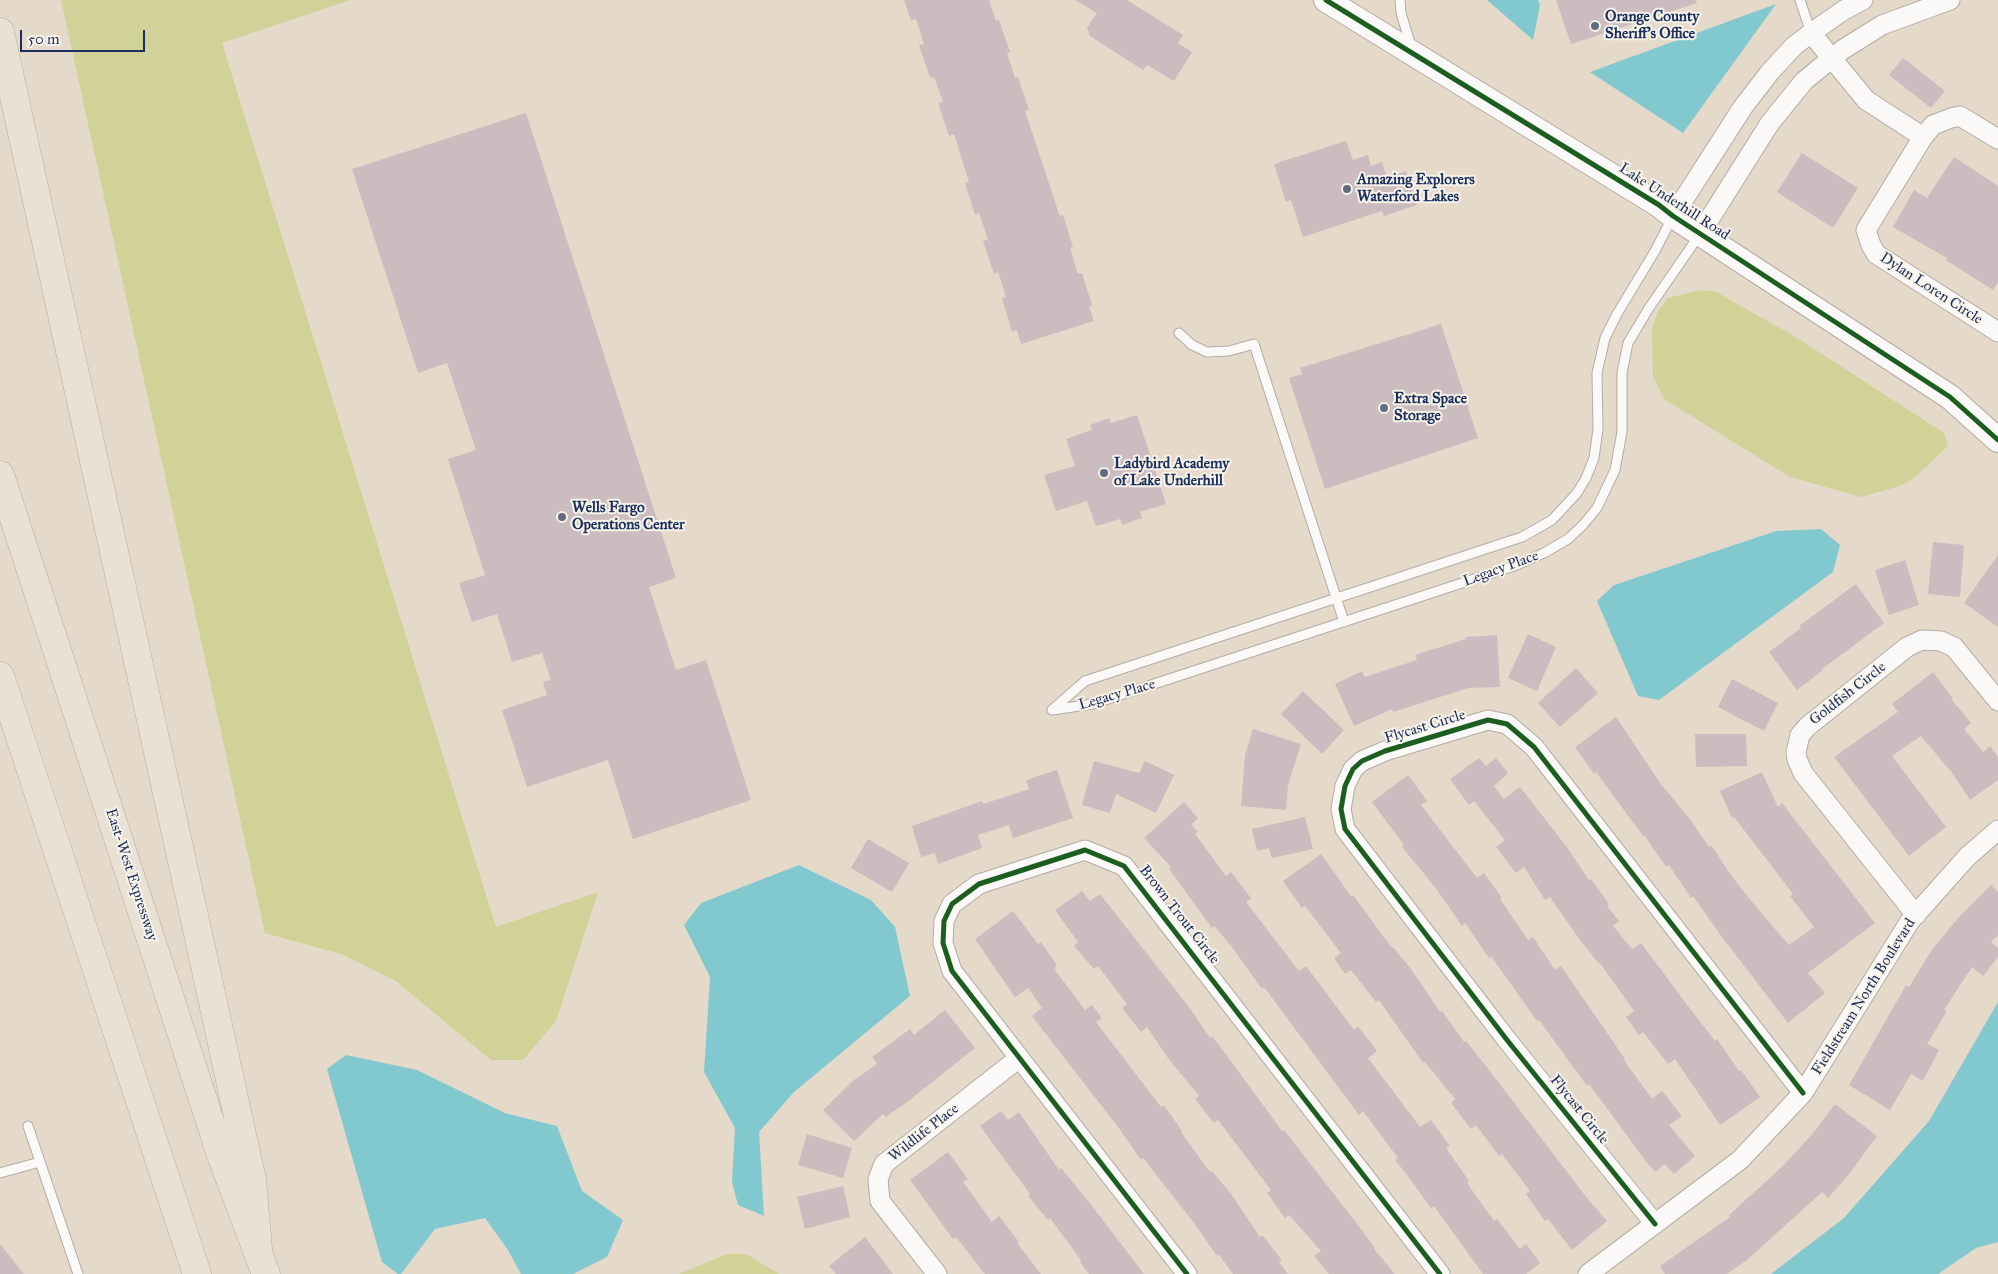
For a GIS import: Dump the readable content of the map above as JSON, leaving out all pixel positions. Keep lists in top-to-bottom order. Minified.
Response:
{"streets":{"highway":["East-West Expressway"],"street":["Lake Underhill Road","Dylan Loren Circle","Goldfish Circle","Flycast Circle","Brown Trout Circle","Fieldstream North Boulevard","Wildlife Place"],"lane":["Legacy Place"]},"crossings":[["Lake Underhill Road","Legacy Place"],["Goldfish Circle","Fieldstream North Boulevard"],["Flycast Circle","Fieldstream North Boulevard"],["Brown Trout Circle","Wildlife Place"]],"places":["Orange County Sheriff's Office","Amazing Explorers Waterford Lakes","Extra Space Storage","Ladybird Academy of Lake Underhill","Wells Fargo Operations Center"],"scale_bar":"50 m"}
